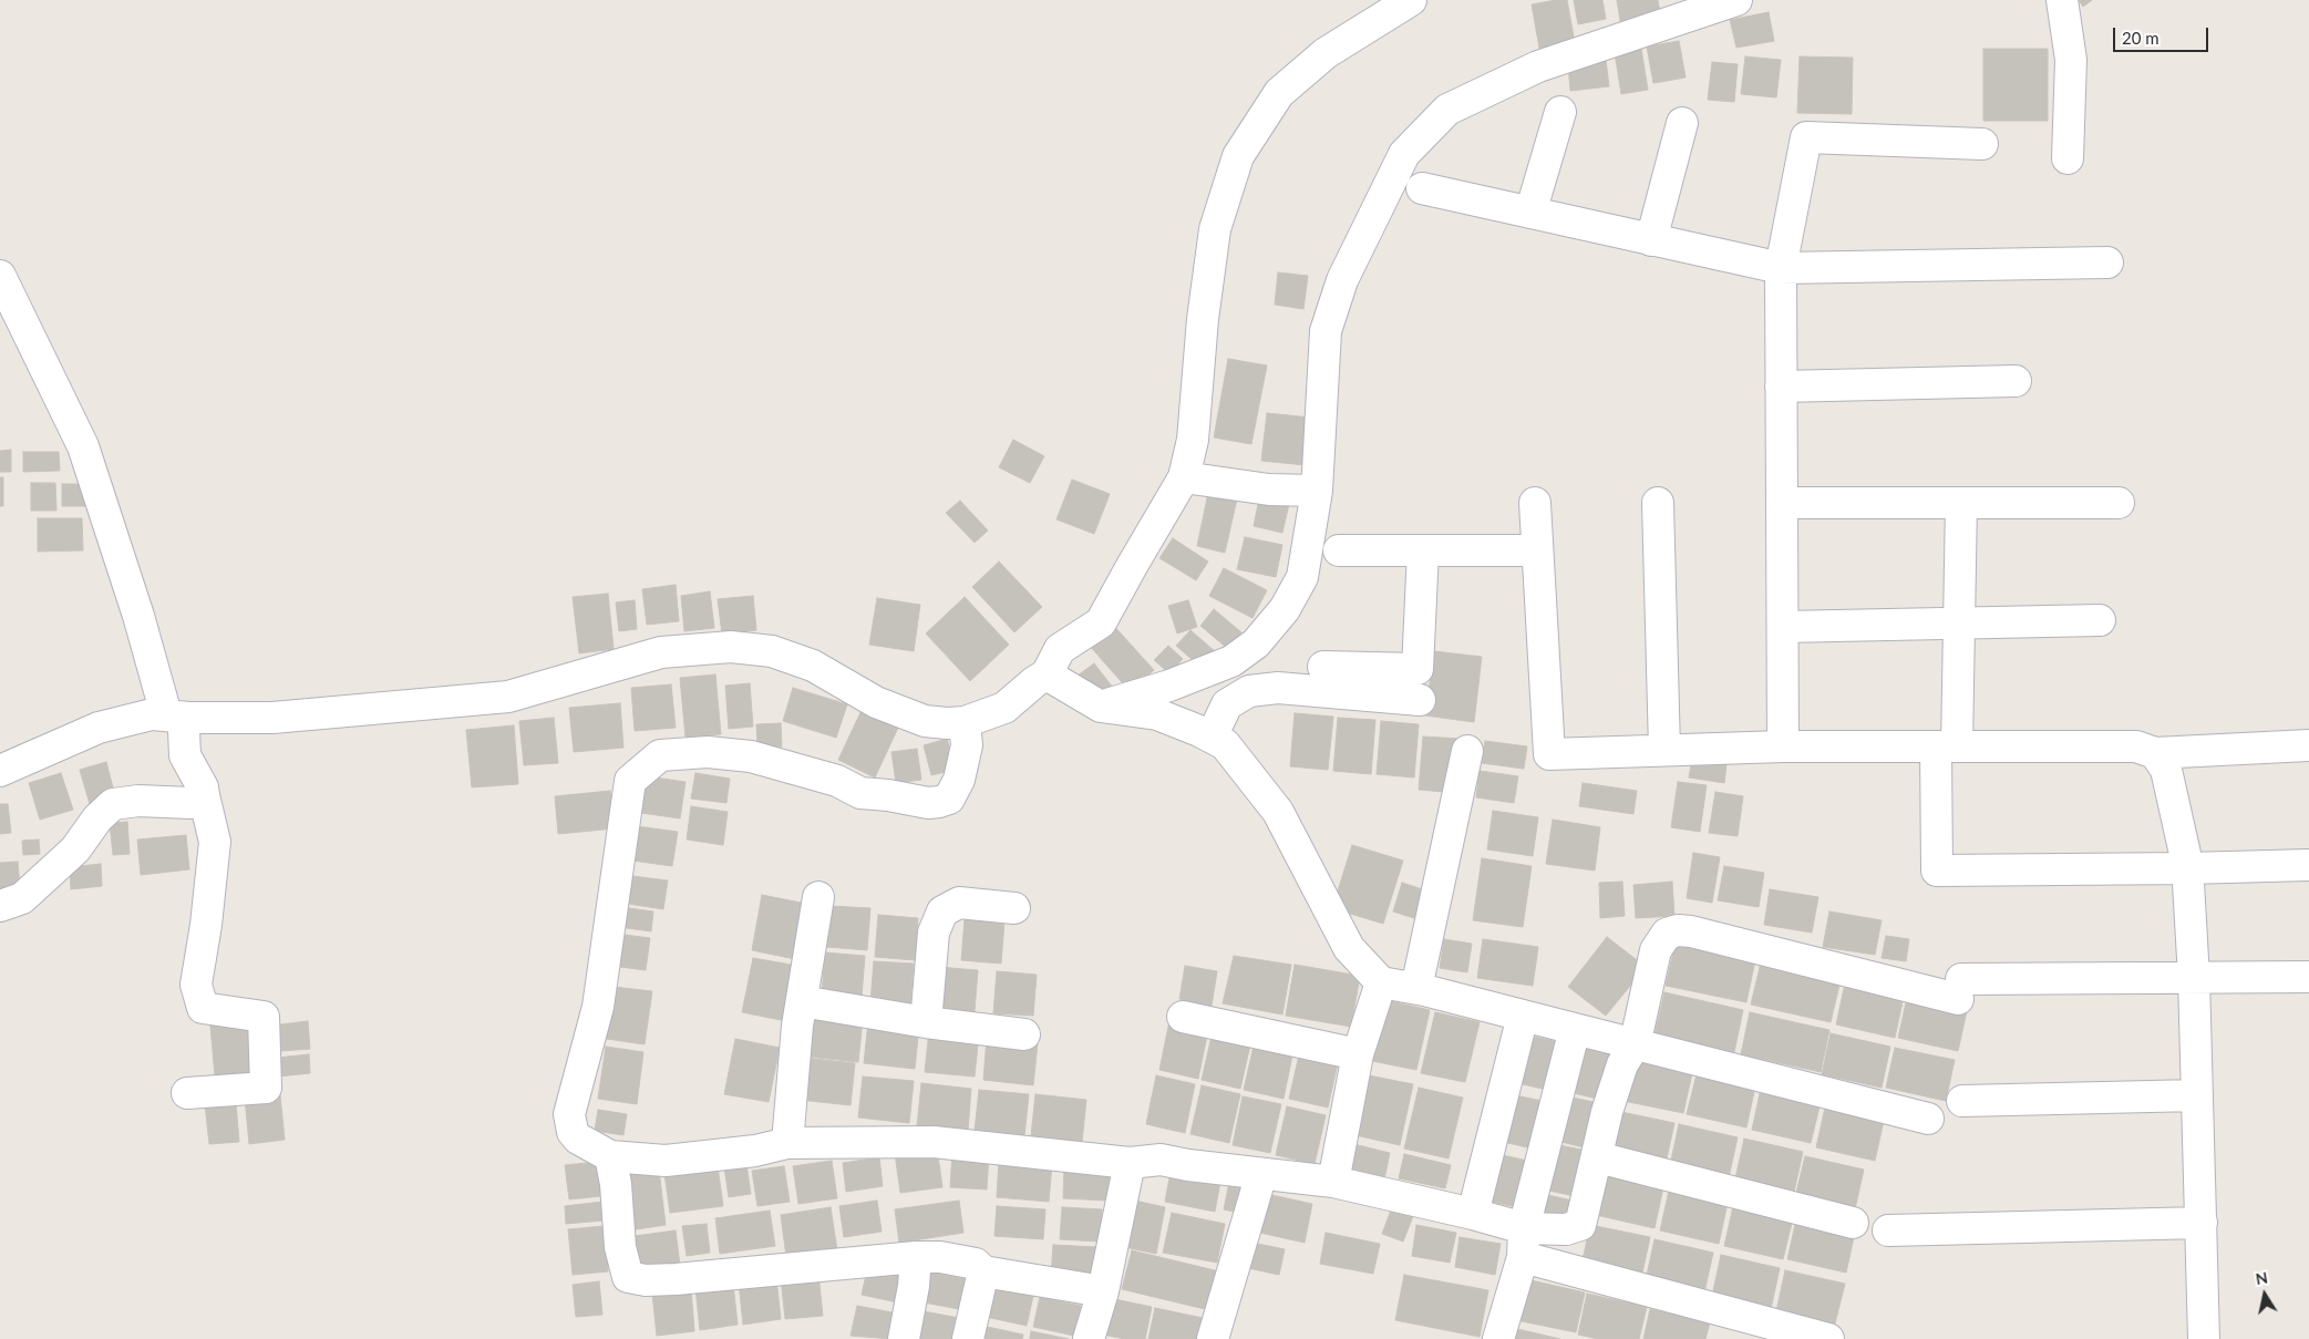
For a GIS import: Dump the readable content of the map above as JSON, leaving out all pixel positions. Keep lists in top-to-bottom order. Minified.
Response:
{"scale_bar":"20 m","north":"top"}
